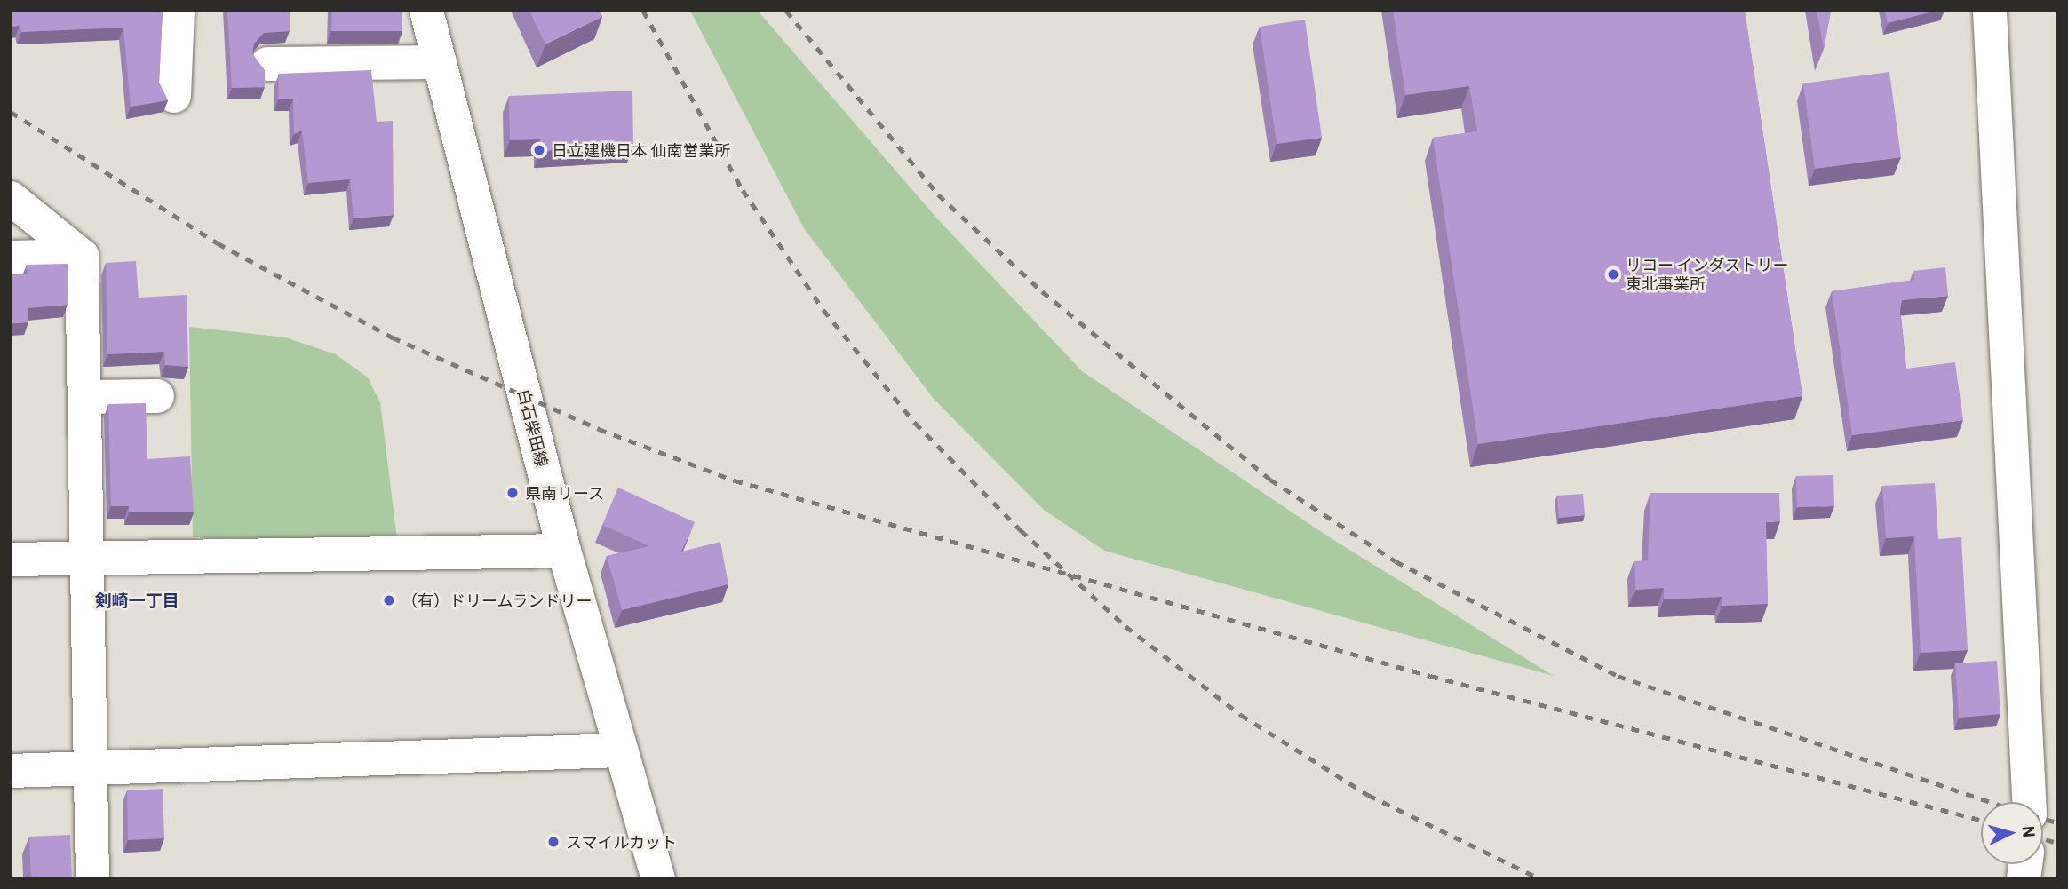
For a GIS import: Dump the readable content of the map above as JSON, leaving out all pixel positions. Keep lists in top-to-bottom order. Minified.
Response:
{"streets":{"street":["白石柴田線"]},"districts":["剣崎一丁目"],"places":["日立建機日本 仙南営業所","リコー インダストリー 東北事業所","県南リース","（有）ドリームランドリー","スマイルカット"],"north":"right"}
